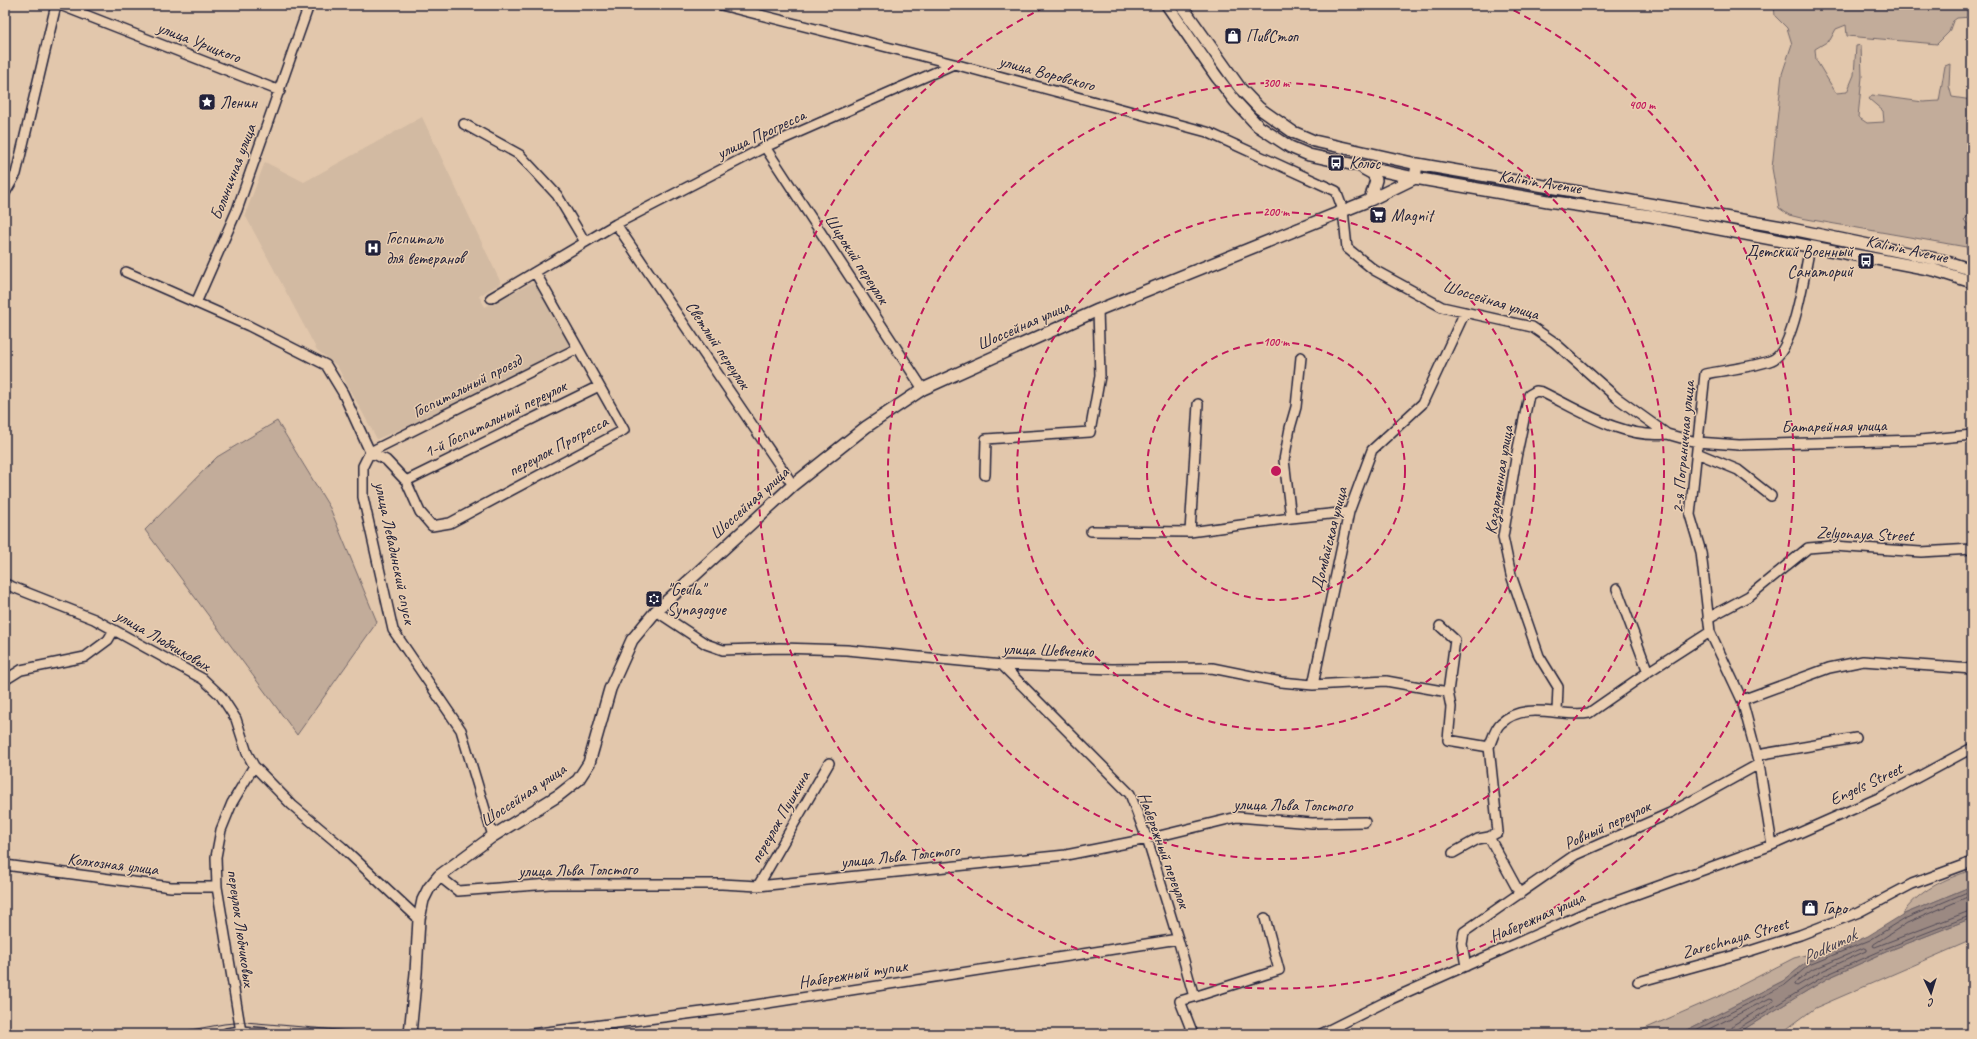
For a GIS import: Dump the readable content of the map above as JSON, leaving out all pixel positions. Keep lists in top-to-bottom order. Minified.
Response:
{"streets":{"main road":["Kalinin Avenue","Шоссейная улица"],"street":["улица Урицкого","улица Воровского","улица Прогресса","Больничная улица","Широкий переулок","Светлый переулок","Госпитальный проезд","1-й Госпитальный переулок","Батарейная улица","переулок Прогресса","2-я Пограничная улица","Казарменная улица","Zelyonaya Street","Домбайская улица","улица Левадинский спуск","улица Любчиковых","улица Шевченко","Engels Street","улица Льва Толстого","переулок Пушкина","Ровный переулок","Набережный переулок","Колхозная улица","Набережная улица","переулок Любчиковых","Zarechnaya Street","Набережный тупик"]},"crossings":[["улица Урицкого","Больничная улица"],["улица Воровского","улица Прогресса"],["улица Воровского","Шоссейная улица"],["улица Прогресса","Широкий переулок"],["улица Прогресса","Светлый переулок"],["улица Прогресса","переулок Прогресса"],["Kalinin Avenue","Шоссейная улица"],["Kalinin Avenue","2-я Пограничная улица"],["Широкий переулок","Шоссейная улица"],["Шоссейная улица","Светлый переулок"],["Шоссейная улица","Батарейная улица"],["Шоссейная улица","2-я Пограничная улица"],["Шоссейная улица","Казарменная улица"],["Шоссейная улица","Домбайская улица"],["Шоссейная улица","улица Левадинский спуск"],["Шоссейная улица","улица Любчиковых"],["Шоссейная улица","улица Шевченко"],["Шоссейная улица","улица Льва Толстого"],["Госпитальный проезд","переулок Прогресса"],["Госпитальный проезд","улица Левадинский спуск"],["1-й Госпитальный переулок","переулок Прогресса"],["Батарейная улица","2-я Пограничная улица"],["2-я Пограничная улица","Zelyonaya Street"],["2-я Пограничная улица","Engels Street"],["2-я Пограничная улица","Ровный переулок"],["2-я Пограничная улица","Набережная улица"],["Домбайская улица","улица Шевченко"],["улица Любчиковых","переулок Любчиковых"],["улица Шевченко","Набережный переулок"],["Engels Street","Набережная улица"],["улица Льва Толстого","переулок Пушкина"],["улица Льва Толстого","Набережный переулок"],["Ровный переулок","Набережная улица"],["Набережный переулок","Набережный тупик"],["Колхозная улица","переулок Любчиковых"]],"water":["Podkumok"],"places":{"shop":["ПивСтоп","Гаро"],"place":["Ленин"],"bus stop":["Колос","Детский Военный Санаторий"],"supermarket":["Magnit"],"hospital":["Госпиталь для ветеранов"],"synagogue":["\"Geula\" Synagogue"]},"north":"bottom","rings":["300 m","400 m","200 m","100 m"]}
